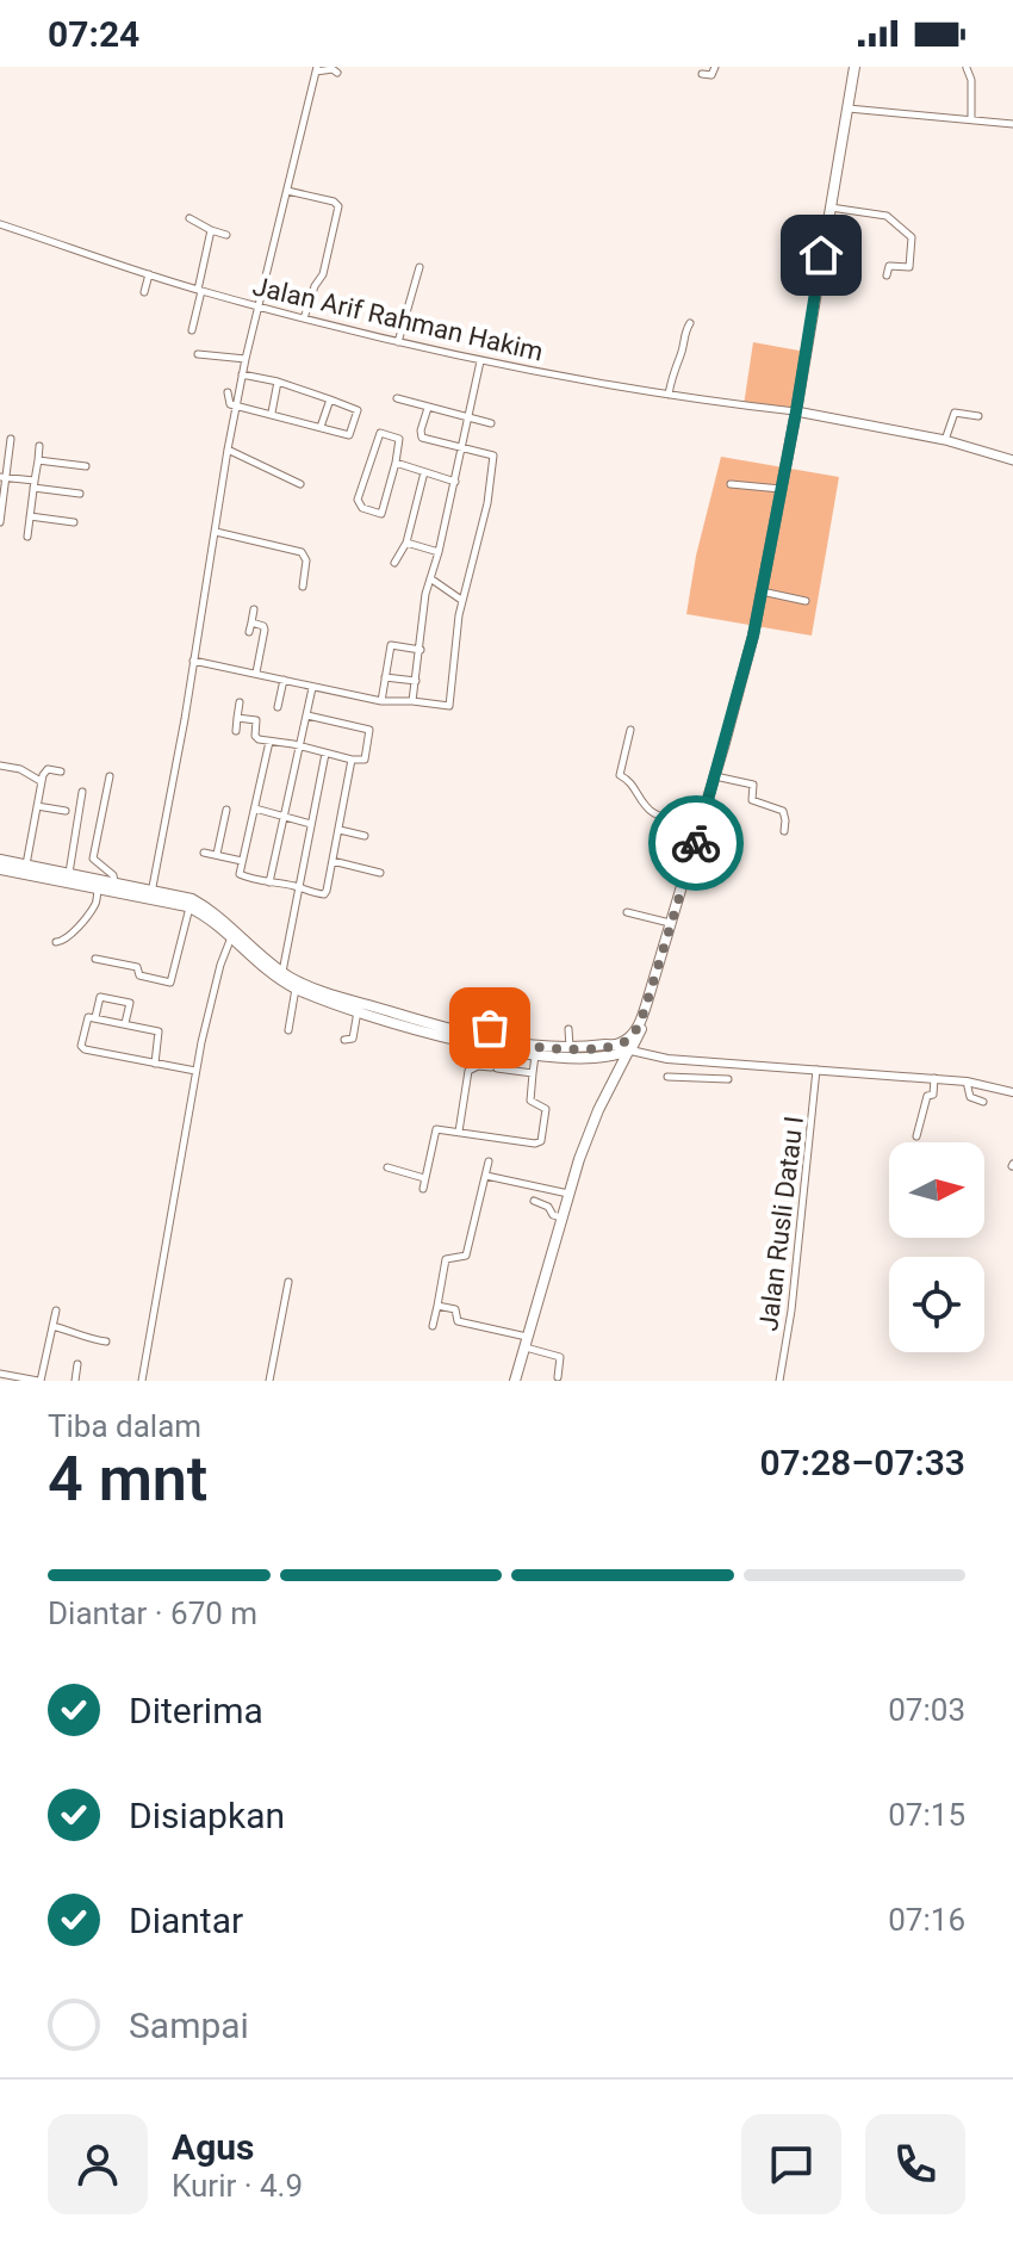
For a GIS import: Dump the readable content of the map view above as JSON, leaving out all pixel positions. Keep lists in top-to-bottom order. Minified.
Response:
{"streets":{"street":["Jalan Arif Rahman Hakim","Jalan Rusli Datau I"]},"north":"right","page":{"status":"07:24","heading":["4 mnt","Tiba dalam","07:28–07:33"],"panel":["Agus","Kurir · 4.9"],"bar":"Diantar · 670 m","list":[["Diterima","07:03"],["Disiapkan","07:15"],["Diantar","07:16"],"Sampai"]}}
